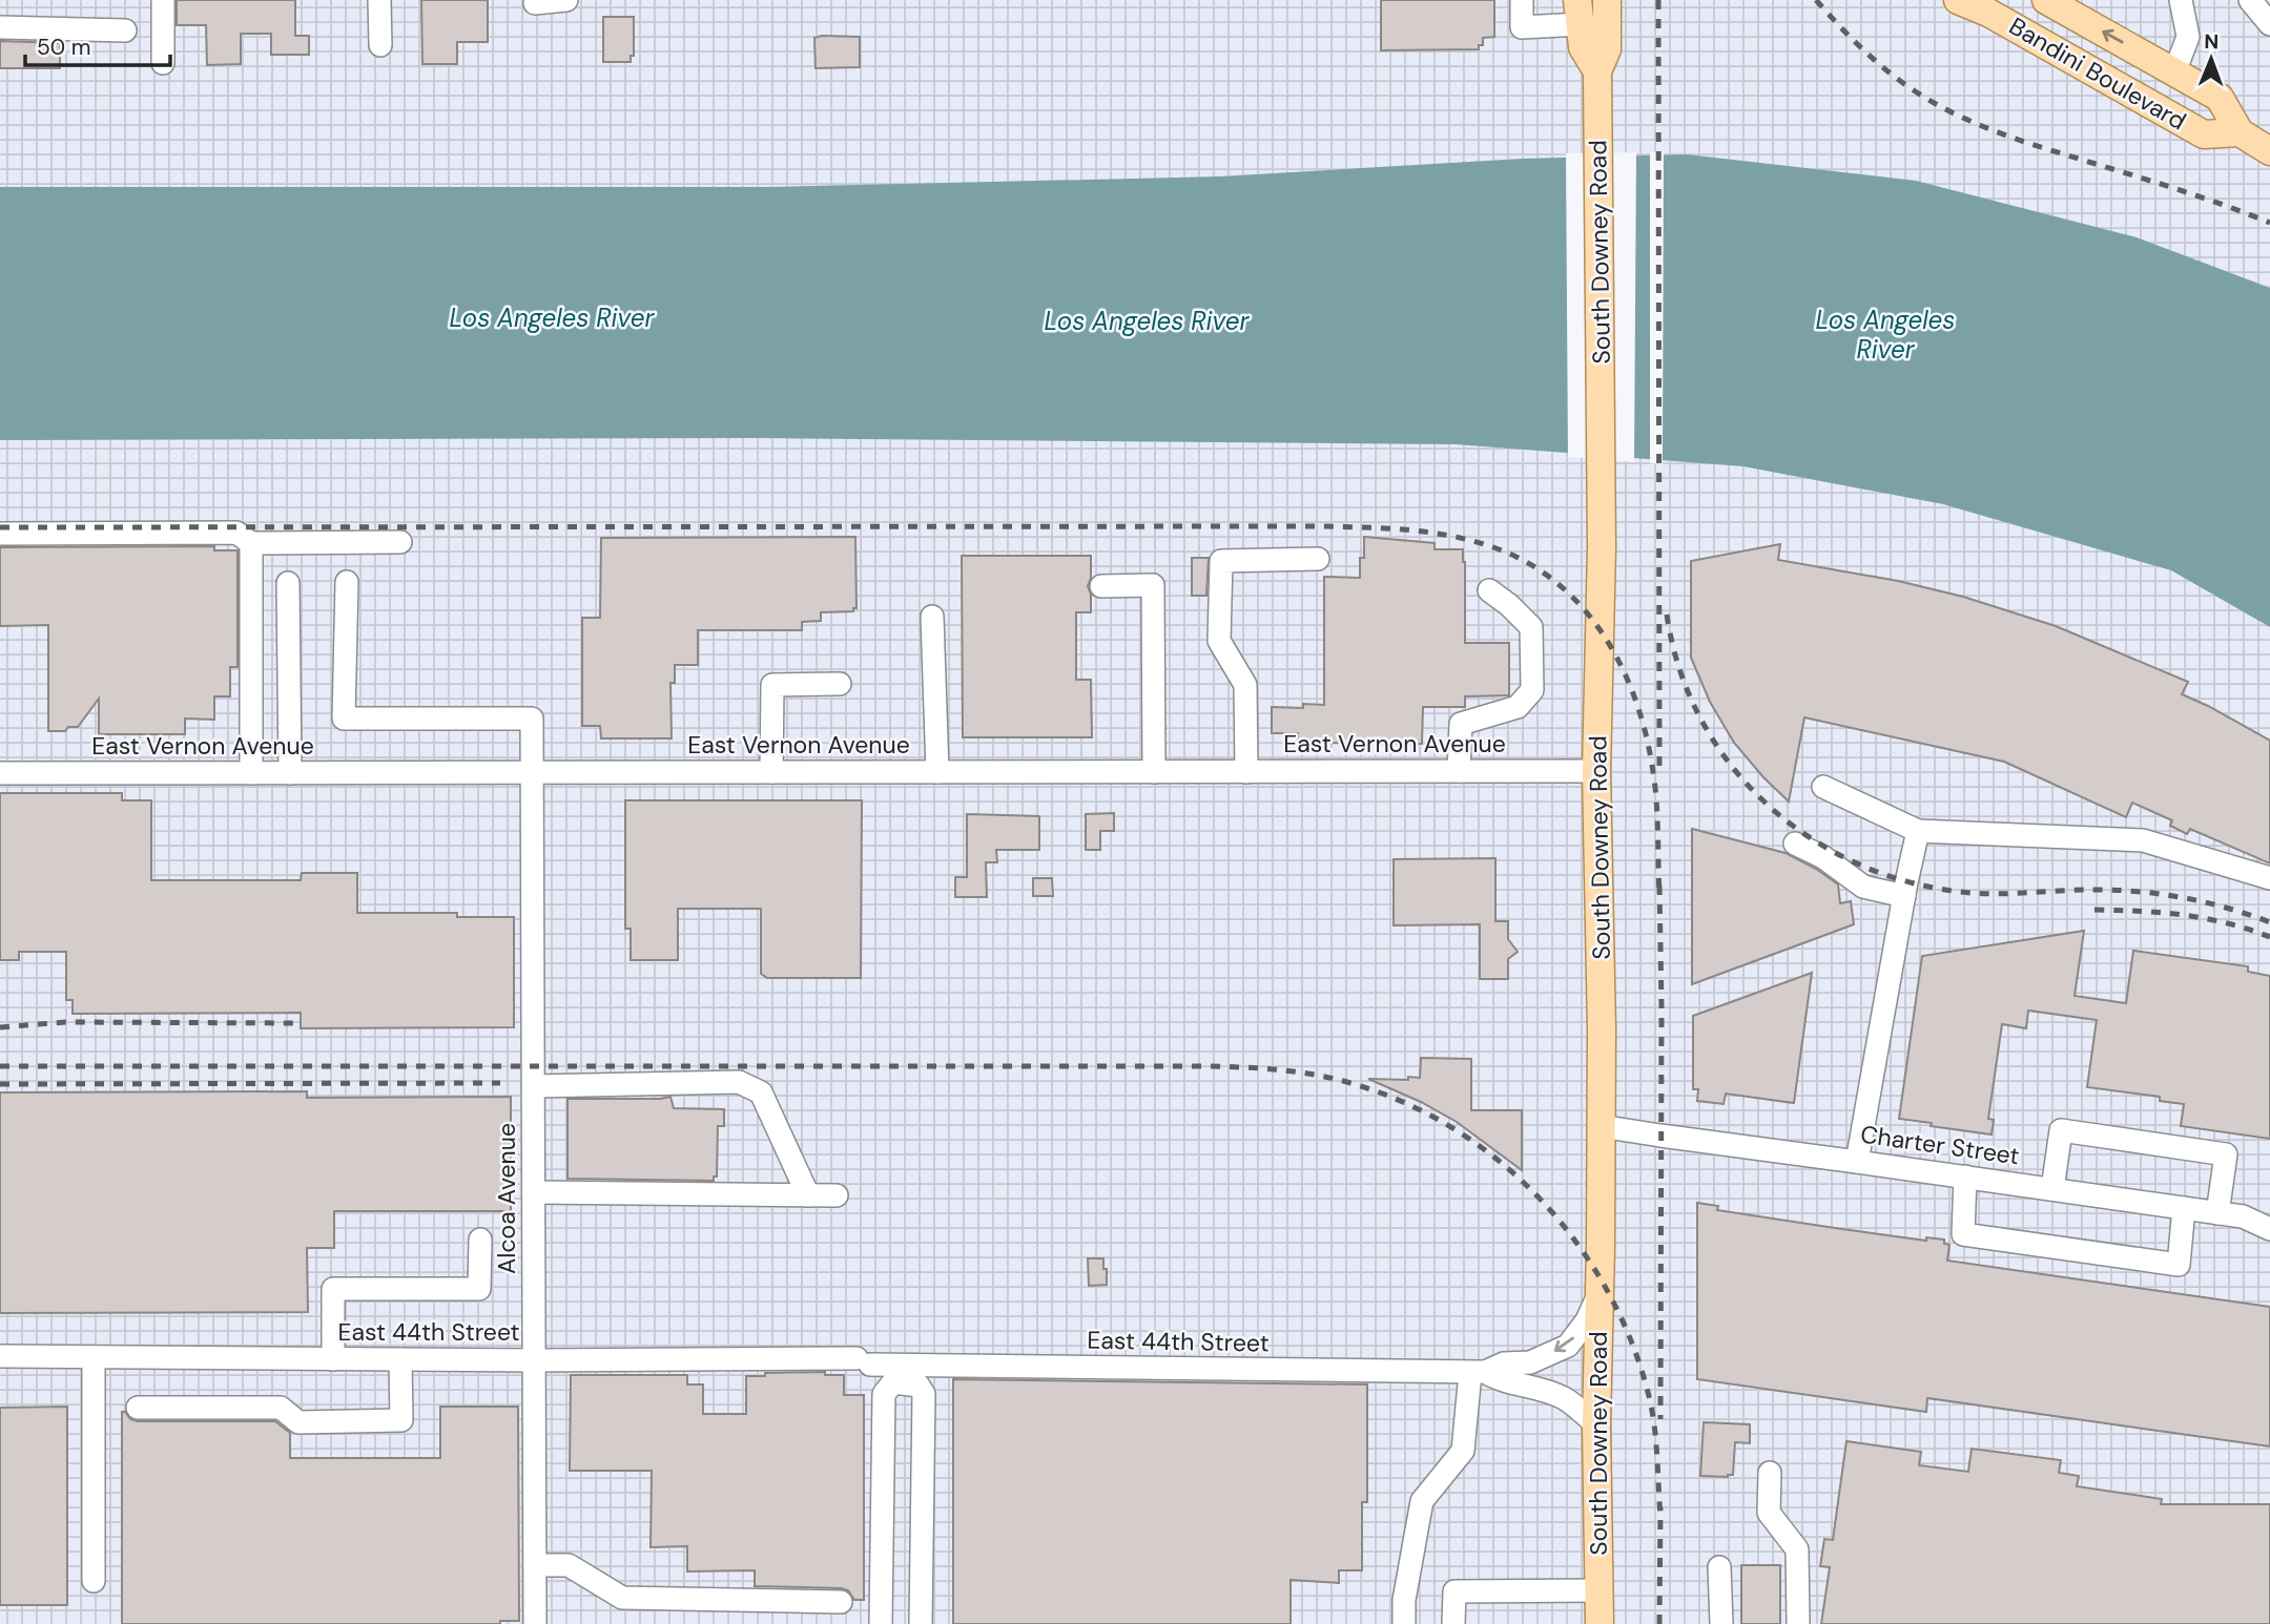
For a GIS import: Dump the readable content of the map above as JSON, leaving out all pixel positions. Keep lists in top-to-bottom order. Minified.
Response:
{"streets":{"main road":["Bandini Boulevard","South Downey Road"],"street":["East Vernon Avenue","Charter Street","Alcoa Avenue","East 44th Street"]},"crossings":[["South Downey Road","East Vernon Avenue"],["South Downey Road","Charter Street"],["South Downey Road","East 44th Street"],["East Vernon Avenue","Alcoa Avenue"],["Alcoa Avenue","East 44th Street"]],"water":["Los Angeles River"],"scale_bar":"50 m","north":"top"}
